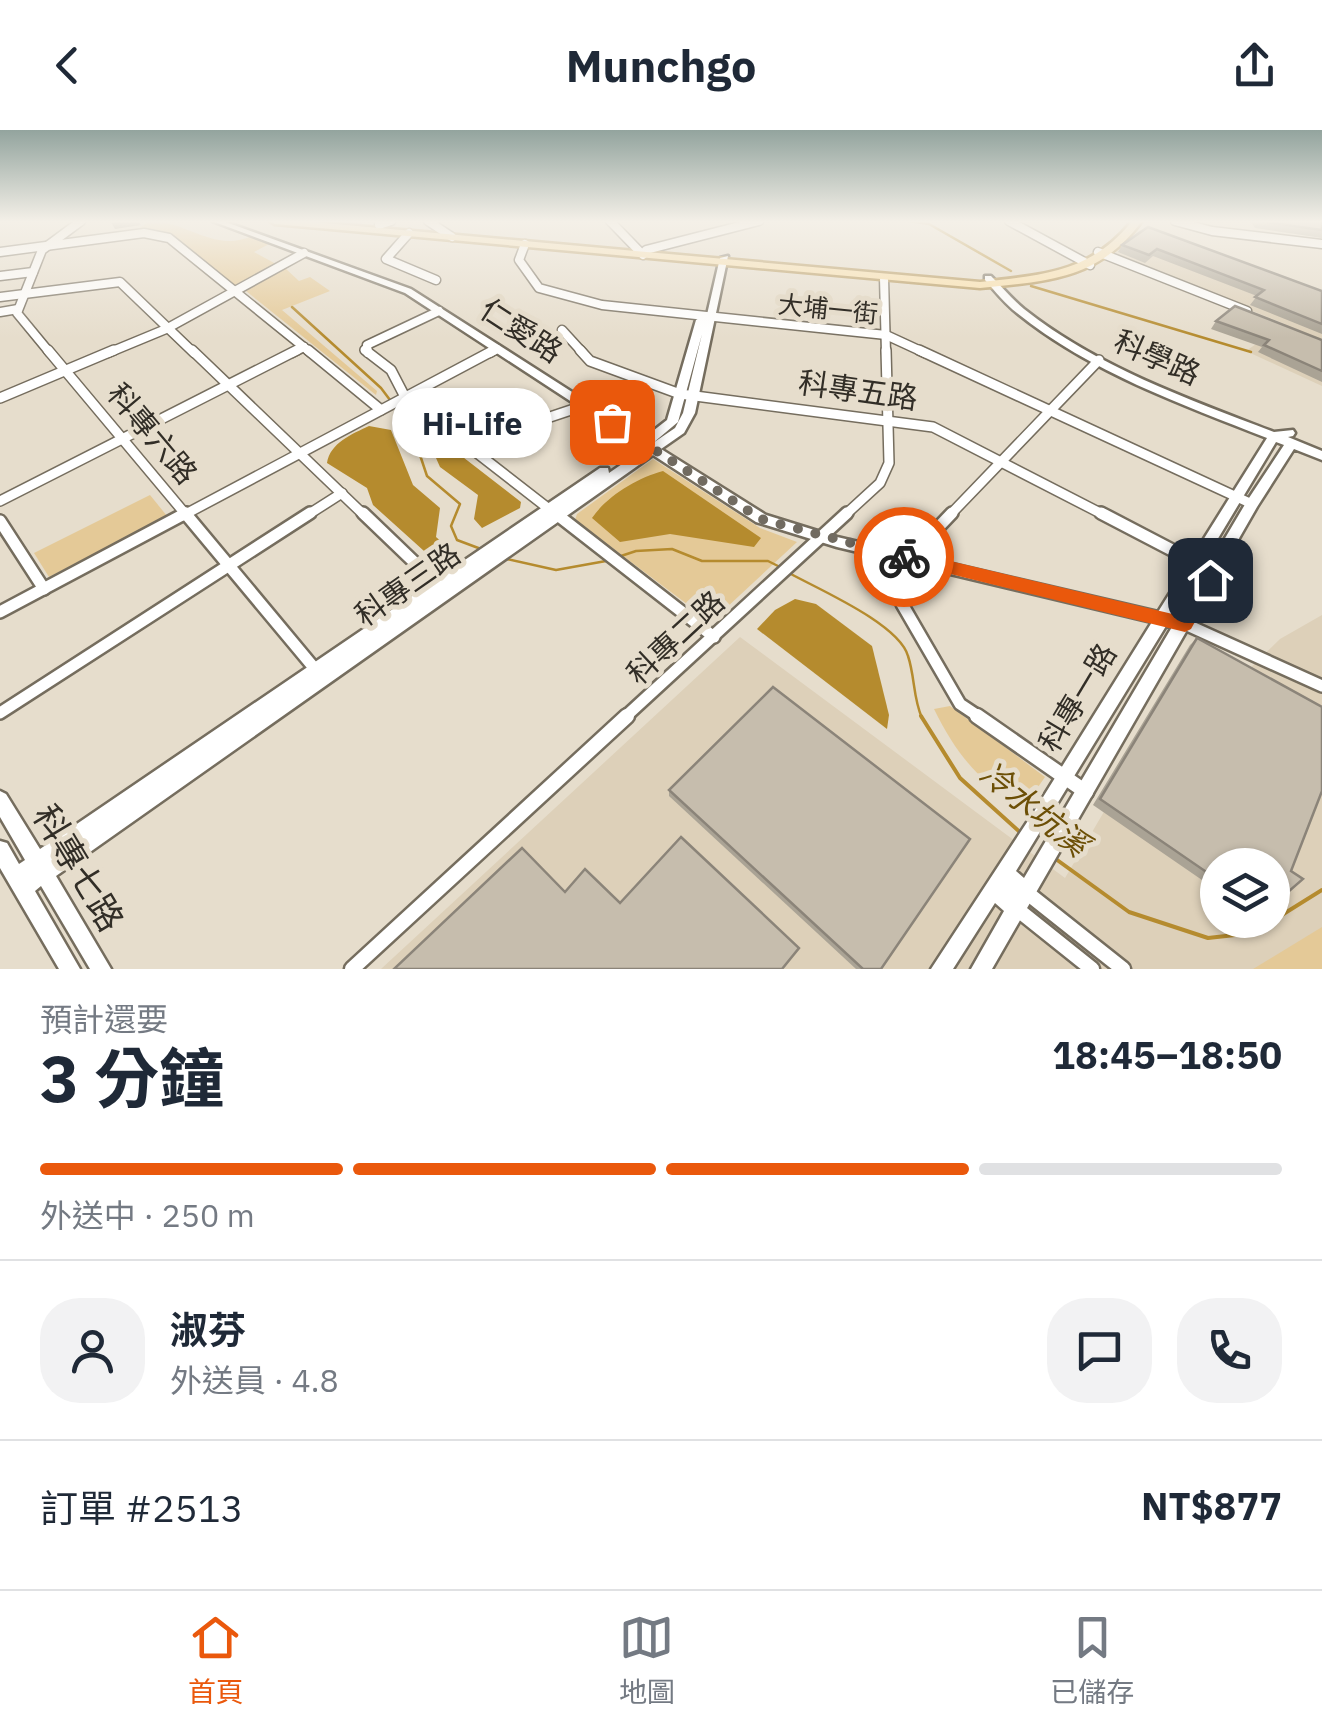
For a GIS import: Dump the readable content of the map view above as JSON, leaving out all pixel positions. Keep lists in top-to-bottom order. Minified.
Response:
{"streets":{"street":["大埔一街","仁愛路","科學路","科專五路","科專六路","科專三路","科專二路","科專一路","科專七路"]},"crossings":[["大埔一街","科專三路"],["大埔一街","科專二路"],["大埔一街","科專一路"],["仁愛路","科專三路"],["仁愛路","科專二路"],["仁愛路","科專一路"],["科學路","科專一路"],["科專五路","科專三路"],["科專五路","科專二路"],["科專五路","科專一路"],["科專六路","科專三路"],["科專三路","科專七路"]],"water":["冷水坑溪"],"places":["Hi-Life"],"page":{"header":"Munchgo","bubble":"Hi-Life","heading":["3 分鐘","預計還要","18:45–18:50"],"panel":["淑芬","外送員 · 4.8","訂單 #2513","NT$877"],"bar":"外送中 · 250 m","tabs":["首頁","地圖","已儲存"]}}
